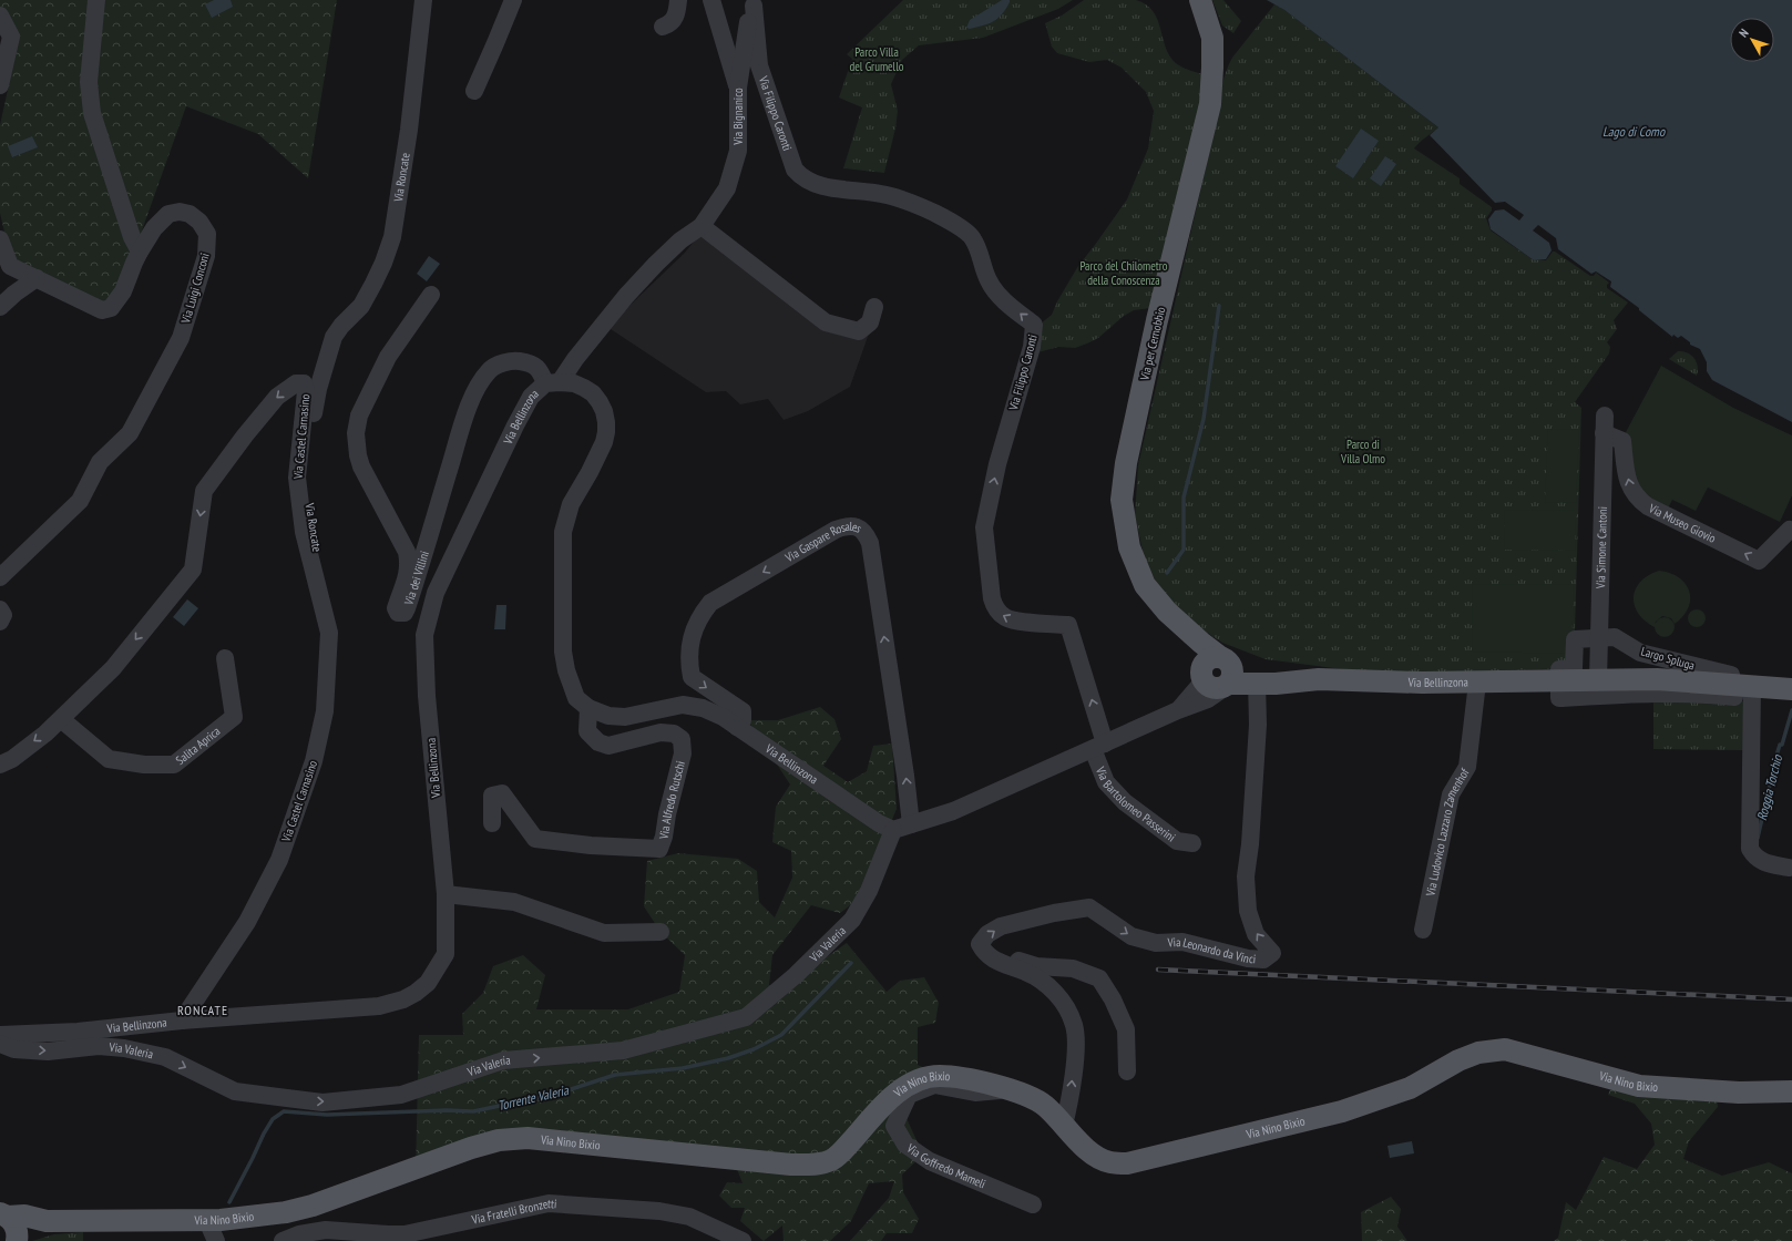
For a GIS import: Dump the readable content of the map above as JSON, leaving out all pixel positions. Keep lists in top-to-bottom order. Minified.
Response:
{"streets":{"main road":["Via per Cernobbio","Via Bellinzona","Largo Spluga","Via Nino Bixio"],"street":["Via Filippo Caronti","Via Bignanico","Via Roncate","Via Luigi Conconi","Via Castel Carnasino","Via Museo Giovio","Via Gaspare Rosales","Via Simone Cantoni","Via dei Villini","Salita Aprica","Via Alfredo Rutschi","Via Bartolomeo Passerini","Via Ludovico Lazzaro Zamenhof","Via Valeria","Via Leonardo da Vinci","Via Goffredo Mameli","Via Fratelli Bronzetti"]},"crossings":[["Via Filippo Caronti","Via Bignanico"],["Via Filippo Caronti","Via Bartolomeo Passerini"],["Via Bignanico","Via Bellinzona"],["Via Bignanico","Via dei Villini"],["Via Roncate","Via Castel Carnasino"],["Via per Cernobbio","Via Bellinzona"],["Via Bellinzona","Via Castel Carnasino"],["Via Bellinzona","Via Gaspare Rosales"],["Via Bellinzona","Via dei Villini"],["Via Bellinzona","Largo Spluga"],["Via Bellinzona","Via Alfredo Rutschi"],["Via Bellinzona","Via Ludovico Lazzaro Zamenhof"],["Via Bellinzona","Via Valeria"],["Via Bellinzona","Via Leonardo da Vinci"],["Via Castel Carnasino","Salita Aprica"],["Via Museo Giovio","Via Simone Cantoni"],["Via Simone Cantoni","Largo Spluga"],["Via Nino Bixio","Via Goffredo Mameli"]],"one_way":["Via Filippo Caronti","Via Museo Giovio","Via Valeria"],"districts":["RONCATE"],"water":["Lago di Como","Roggia Torchio","Torrente Valeria"],"parks":["Parco Villa del Grumello","Parco del Chilometro della Conoscenza","Parco di Villa Olmo"],"north":"top left"}
